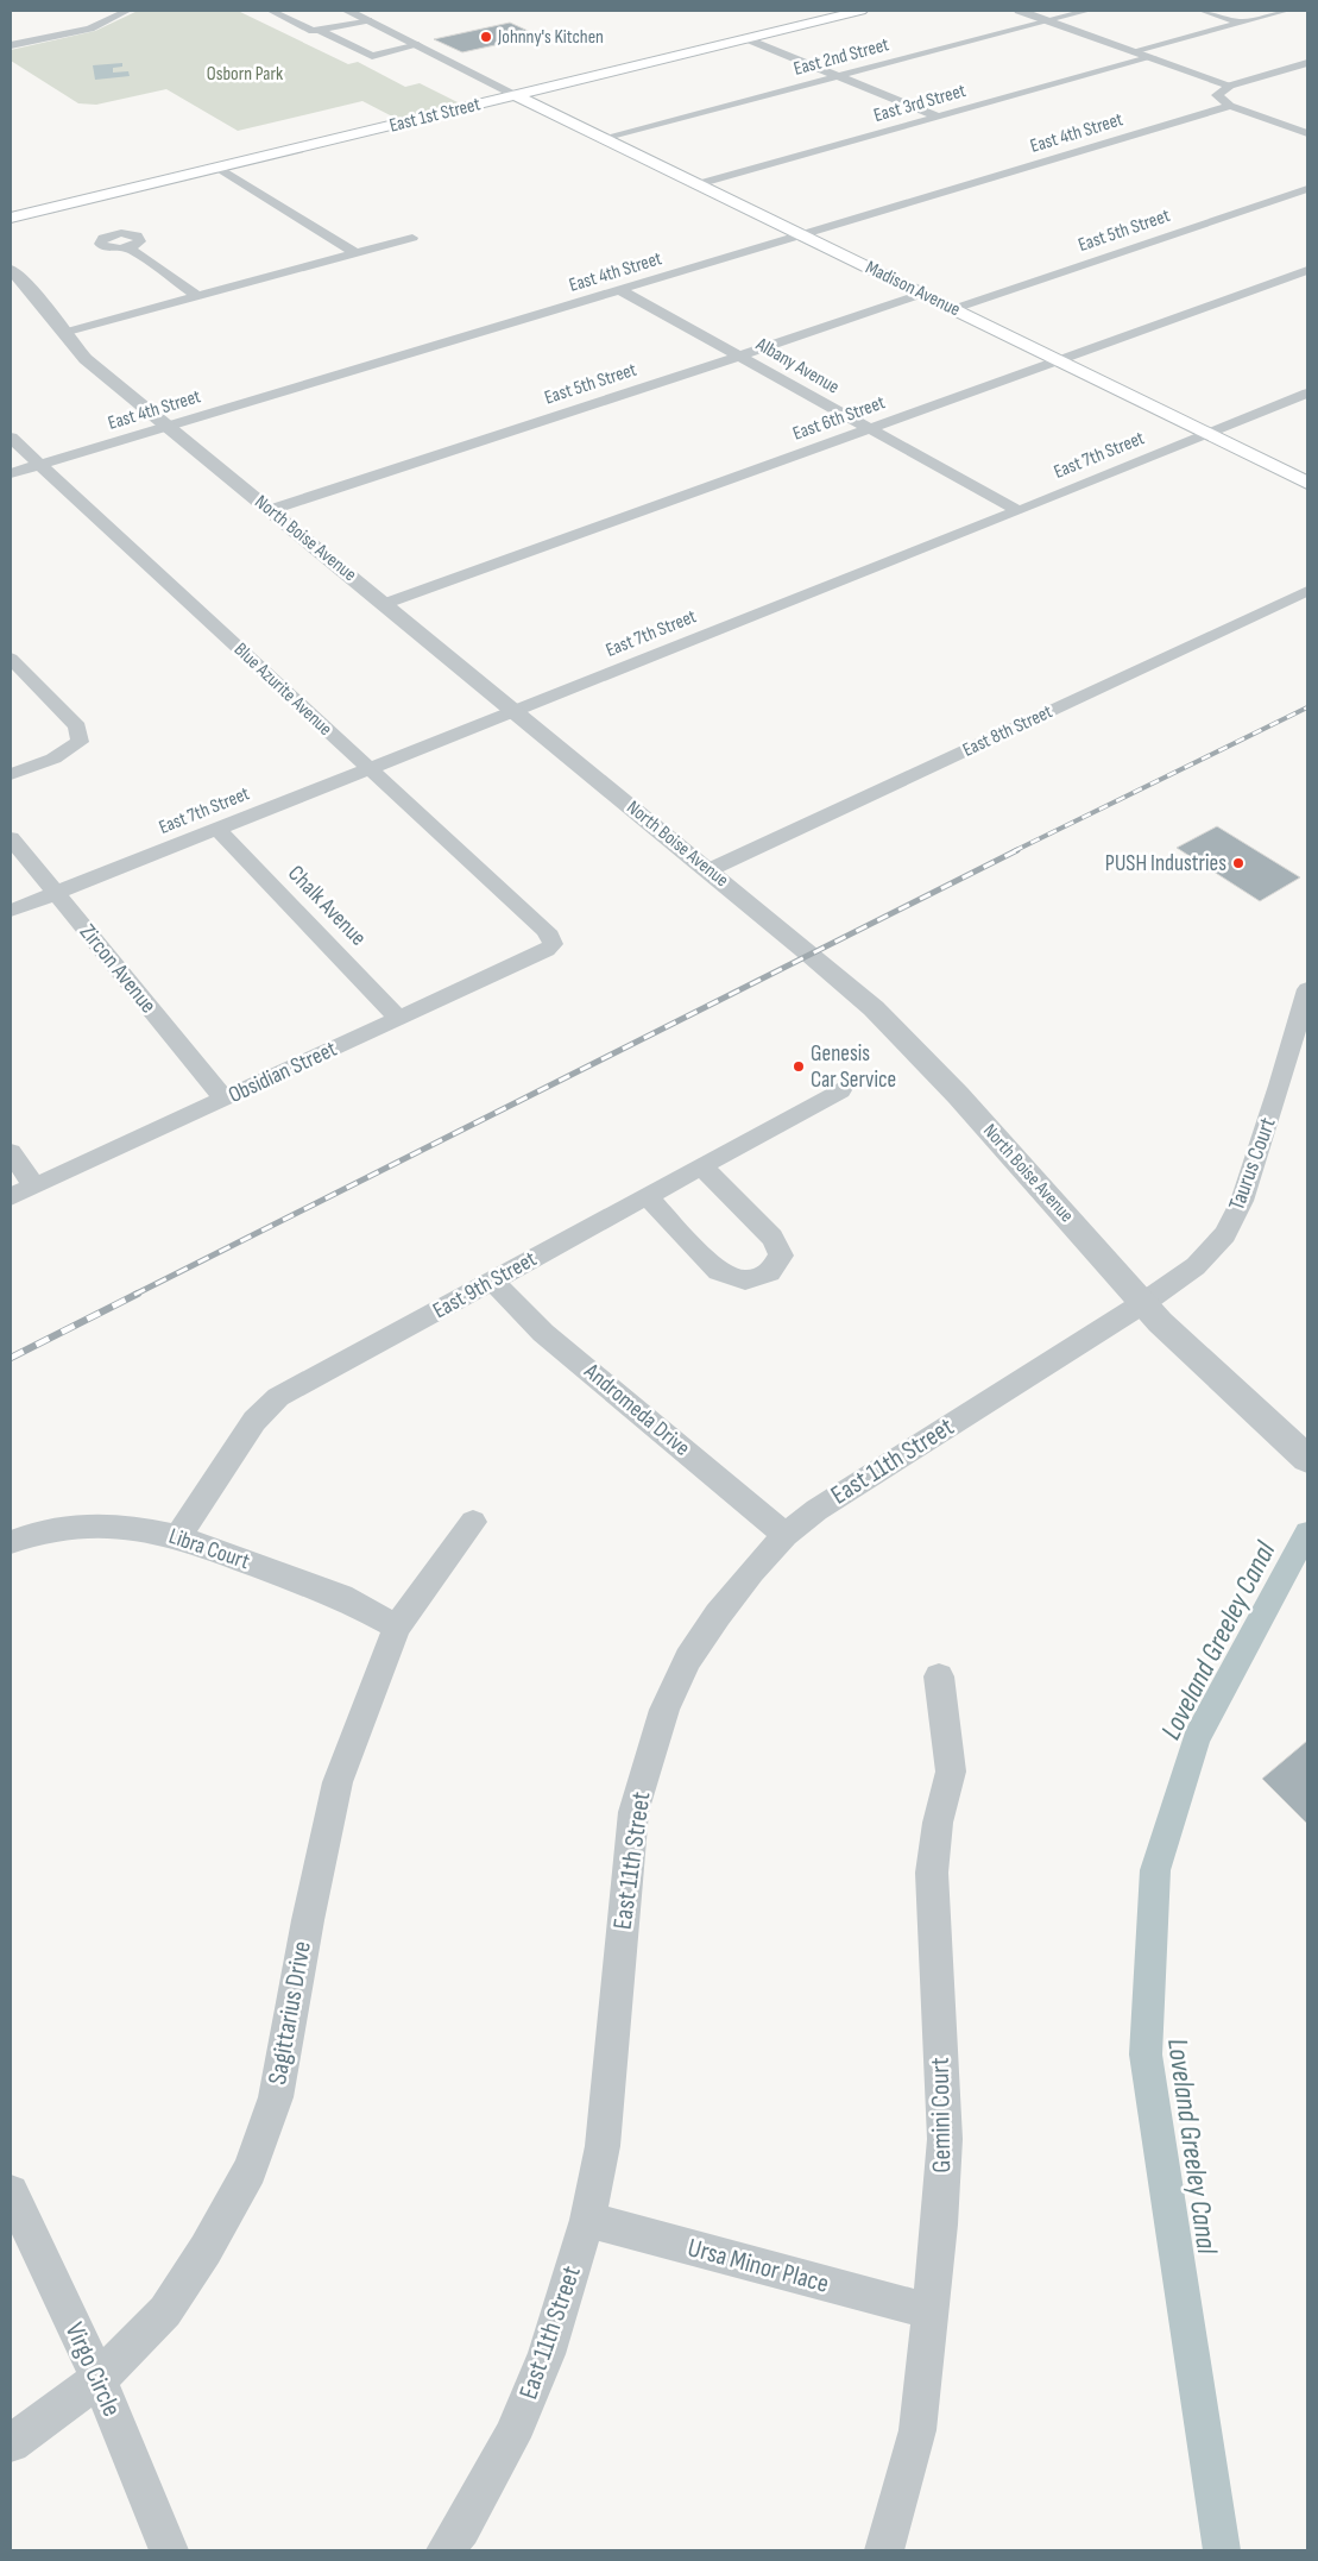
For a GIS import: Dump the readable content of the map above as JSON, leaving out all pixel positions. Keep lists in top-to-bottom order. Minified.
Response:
{"streets":{"main road":["East 1st Street","Madison Avenue"],"street":["East 2nd Street","East 3rd Street","East 4th Street","East 5th Street","Albany Avenue","East 6th Street","East 7th Street","North Boise Avenue","Blue Azurite Avenue","East 8th Street","Chalk Avenue","Zircon Avenue","Obsidian Street","Taurus Court","East 9th Street","Andromeda Drive","East 11th Street","Libra Court","Sagittarius Drive","Gemini Court","Ursa Minor Place","Virgo Circle"]},"crossings":[["East 2nd Street","Madison Avenue"],["East 3rd Street","Madison Avenue"],["East 1st Street","Madison Avenue"],["East 4th Street","Madison Avenue"],["East 4th Street","Albany Avenue"],["East 4th Street","North Boise Avenue"],["East 4th Street","Blue Azurite Avenue"],["East 5th Street","Madison Avenue"],["East 5th Street","Albany Avenue"],["East 5th Street","North Boise Avenue"],["Madison Avenue","East 6th Street"],["Madison Avenue","East 7th Street"],["Albany Avenue","East 6th Street"],["Albany Avenue","East 7th Street"],["East 6th Street","North Boise Avenue"],["East 7th Street","North Boise Avenue"],["East 7th Street","Blue Azurite Avenue"],["East 7th Street","Chalk Avenue"],["East 7th Street","Zircon Avenue"],["North Boise Avenue","East 8th Street"],["North Boise Avenue","Taurus Court"],["North Boise Avenue","East 11th Street"],["Blue Azurite Avenue","Obsidian Street"],["Chalk Avenue","Obsidian Street"],["Zircon Avenue","Obsidian Street"],["Taurus Court","East 11th Street"],["East 9th Street","Andromeda Drive"],["East 9th Street","Libra Court"],["Andromeda Drive","East 11th Street"],["East 11th Street","Ursa Minor Place"],["Libra Court","Sagittarius Drive"],["Sagittarius Drive","Virgo Circle"],["Gemini Court","Ursa Minor Place"]],"water":["Loveland Greeley Canal"],"parks":["Osborn Park"],"places":["Johnny's Kitchen","PUSH Industries","Genesis Car Service"]}
